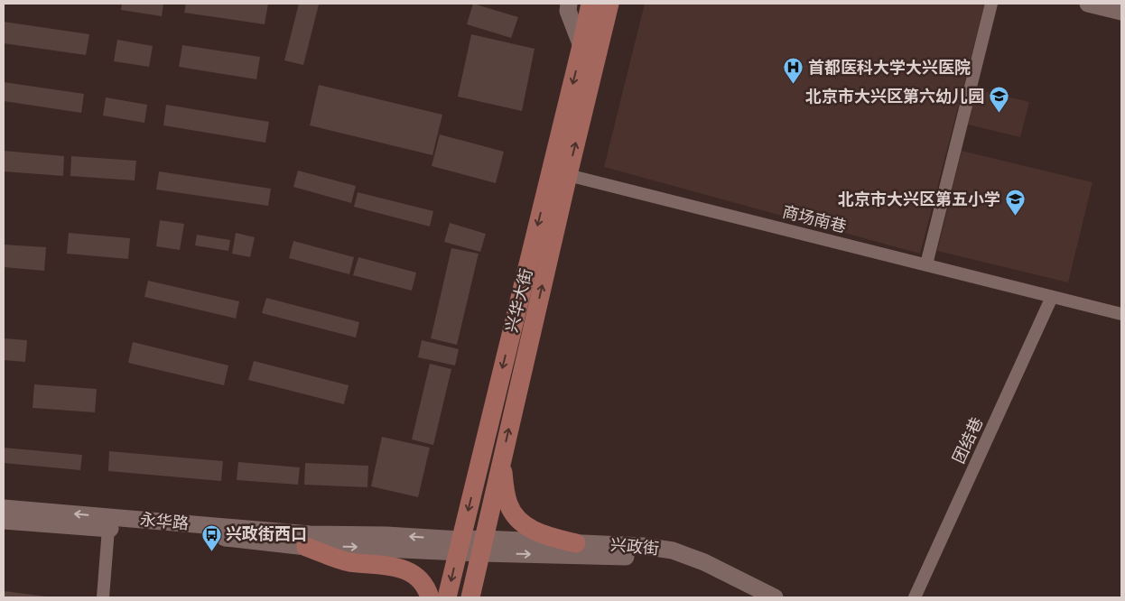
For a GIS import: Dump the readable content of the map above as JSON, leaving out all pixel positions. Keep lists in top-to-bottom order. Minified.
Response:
{"streets":{"main road":["兴华大街","永华路","兴政街"],"street":["商场南巷","团结巷"]},"crossings":[["商场南巷","兴华大街"],["商场南巷","团结巷"],["兴华大街","永华路"],["兴华大街","兴政街"]],"places":{"hospital":["首都医科大学大兴医院"],"school or university":["北京市大兴区第六幼儿园","北京市大兴区第五小学"],"bus stop":["兴政街西口"]}}
